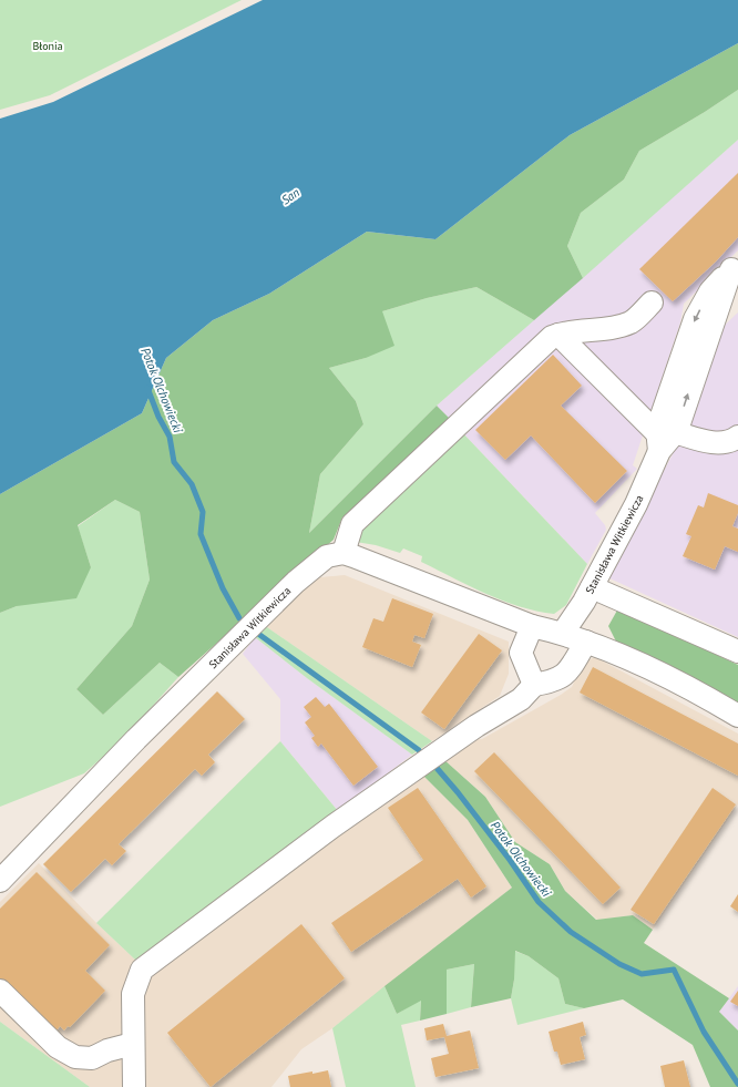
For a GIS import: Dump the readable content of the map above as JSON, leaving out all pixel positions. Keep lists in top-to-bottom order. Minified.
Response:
{"streets":{"street":["Stanisława Witkiewicza"]},"water":["San","Potok Olchowiecki"],"parks":["Błonia"]}
